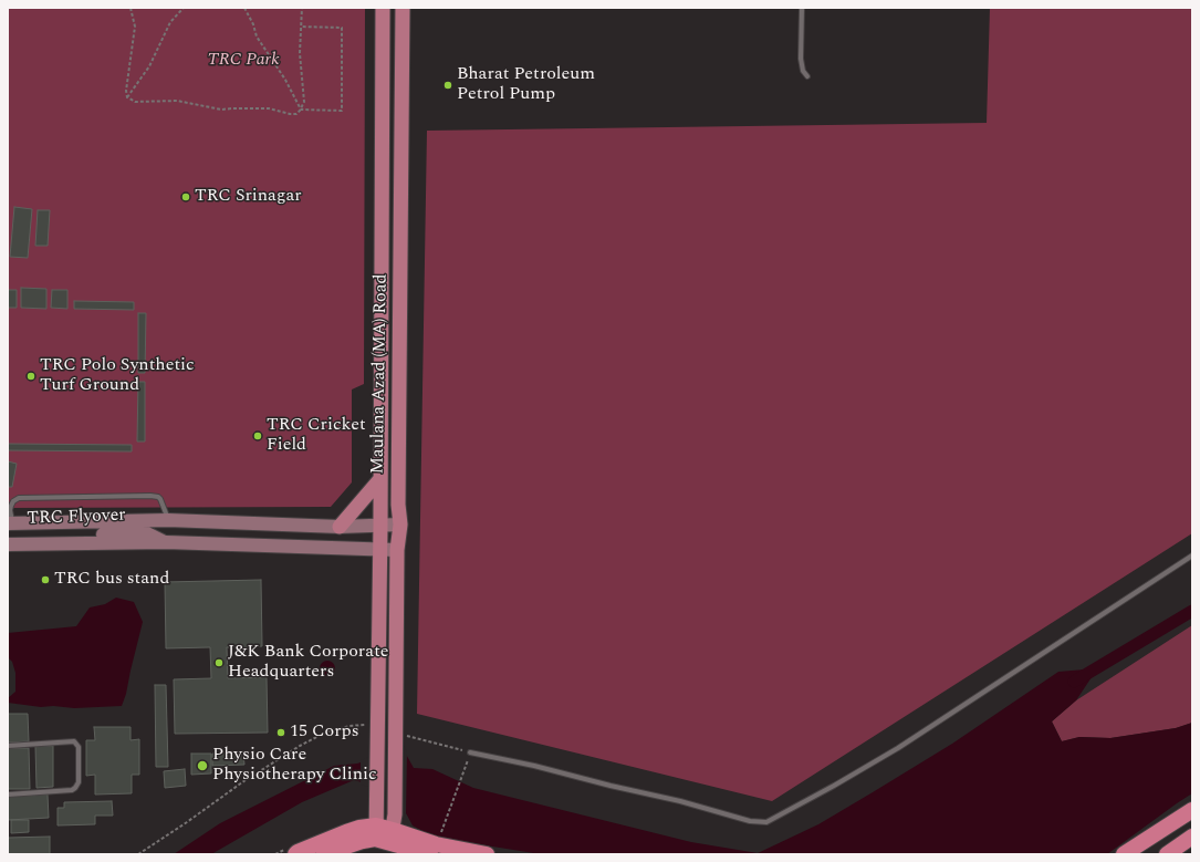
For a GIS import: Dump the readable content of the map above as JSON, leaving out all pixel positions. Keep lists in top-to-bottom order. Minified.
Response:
{"streets":{"main road":["Maulana Azad (MA) Road","TRC Flyover"]},"parks":["TRC Park"],"places":["Bharat Petroleum Petrol Pump","TRC Srinagar","TRC Polo Synthetic Turf Ground","TRC Cricket Field","TRC bus stand","J&K Bank Corporate Headquarters","15 Corps","Physio Care Physiotherapy Clinic"]}
